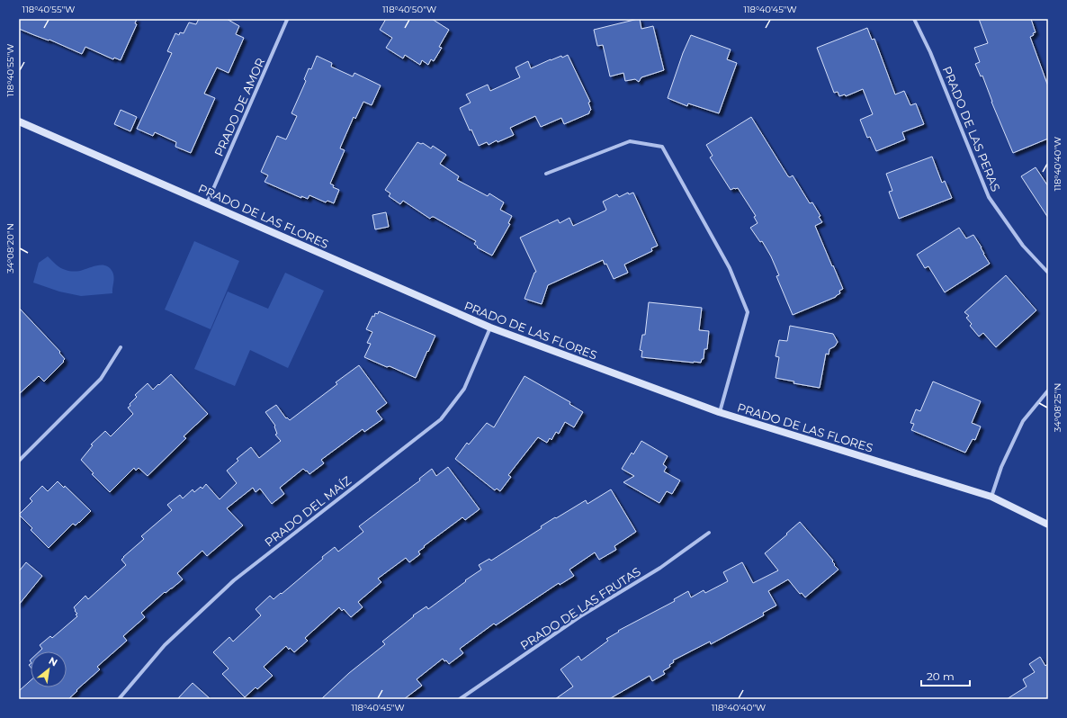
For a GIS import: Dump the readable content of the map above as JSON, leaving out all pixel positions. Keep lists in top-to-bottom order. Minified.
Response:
{"streets":{"street":["PRADO DE AMOR","PRADO DE LAS PERAS","PRADO DE LAS FLORES","PRADO DEL MAÍZ","PRADO DE LAS FRUTAS"]},"crossings":[["PRADO DE AMOR","PRADO DE LAS FLORES"],["PRADO DE LAS FLORES","PRADO DEL MAÍZ"]],"scale_bar":"20 m","north":"top right","coordinates":["118°40'55\"W","118°40'50\"W","118°40'45\"W","118°40'40\"W","34°08'20\"N","34°08'25\"N"]}
